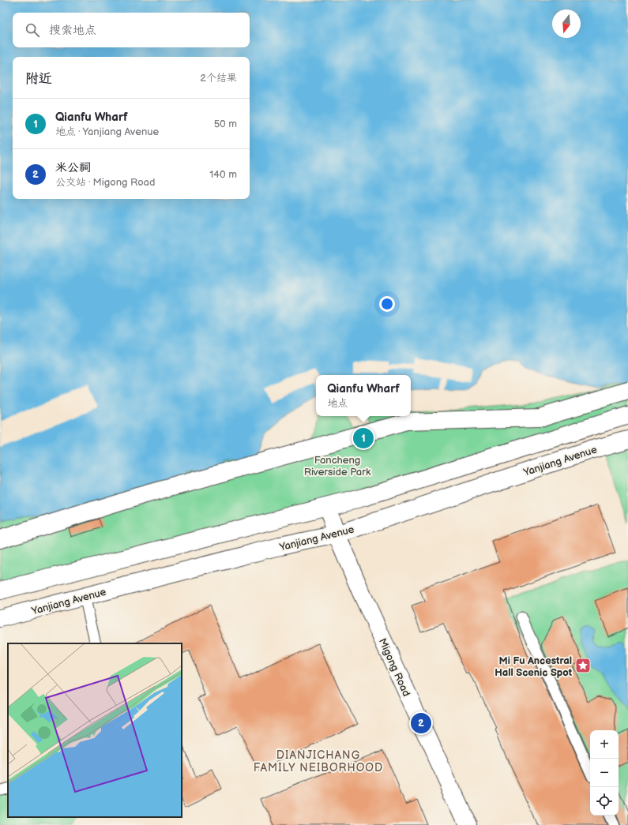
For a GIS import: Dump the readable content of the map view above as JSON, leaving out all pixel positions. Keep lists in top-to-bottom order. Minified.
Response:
{"streets":{"main road":["Yanjiang Avenue","Migong Road"]},"crossings":[["Yanjiang Avenue","Migong Road"]],"districts":["DIANJICHANG FAMILY NEIBORHOOD"],"parks":["Fancheng Riverside Park"],"places":{"place":["Mi Fu Ancestral Hall Scenic Spot"]},"north":"bottom","page":{"search":"搜索地点","heading":["附近","2个结果"],"list":[{"mark":"1","name":"Qianfu Wharf","note":"地点 · Yanjiang Avenue","value":"50 m"},{"mark":"2","name":"米公祠","note":"公交站 · Migong Road","value":"140 m"}],"popup":["Qianfu Wharf","地点"],"pins":["1","2"],"map_buttons":["+","−"]}}
